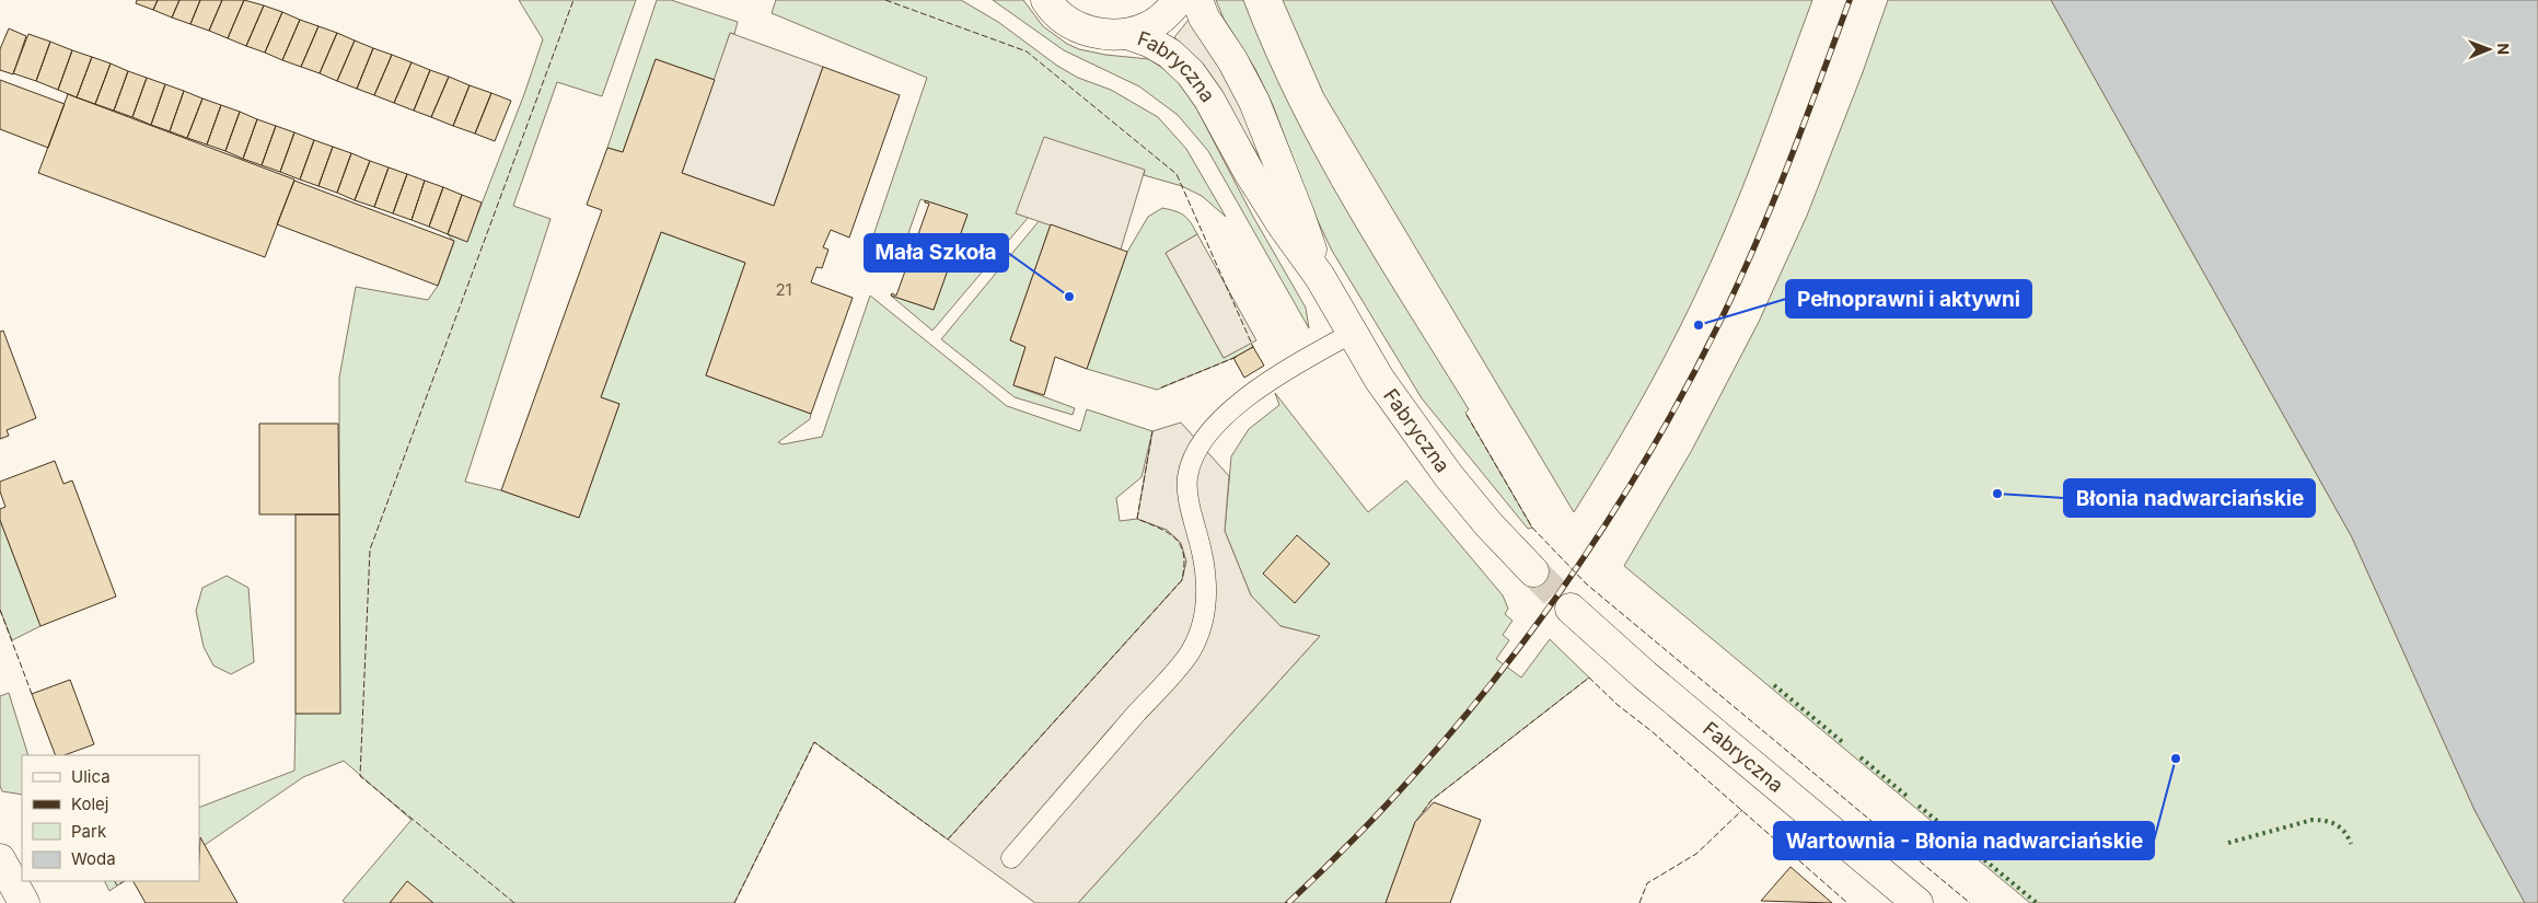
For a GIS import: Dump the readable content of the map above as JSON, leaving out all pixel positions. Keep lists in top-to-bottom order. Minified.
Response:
{"streets":{"street":["Fabryczna"]},"places":["Mała Szkoła","Pełnoprawni i aktywni","Błonia nadwarciańskie","Wartownia - Błonia nadwarciańskie"],"house_numbers":["21"],"legend":["Ulica","Kolej","Park","Woda"],"north":"right"}
